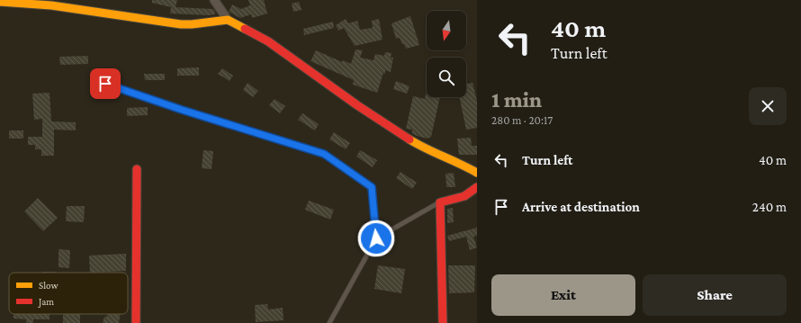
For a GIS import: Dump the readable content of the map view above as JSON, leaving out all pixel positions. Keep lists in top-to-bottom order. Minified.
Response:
{"legend":["Slow","Jam"],"north":"bottom","page":{"turn":["40 m","Turn left"],"heading":["1 min","280 m · 20:17"],"list":[{"name":"Turn left","value":"40 m"},{"name":"Arrive at destination","value":"240 m"}],"buttons":["Exit","Share"]}}
